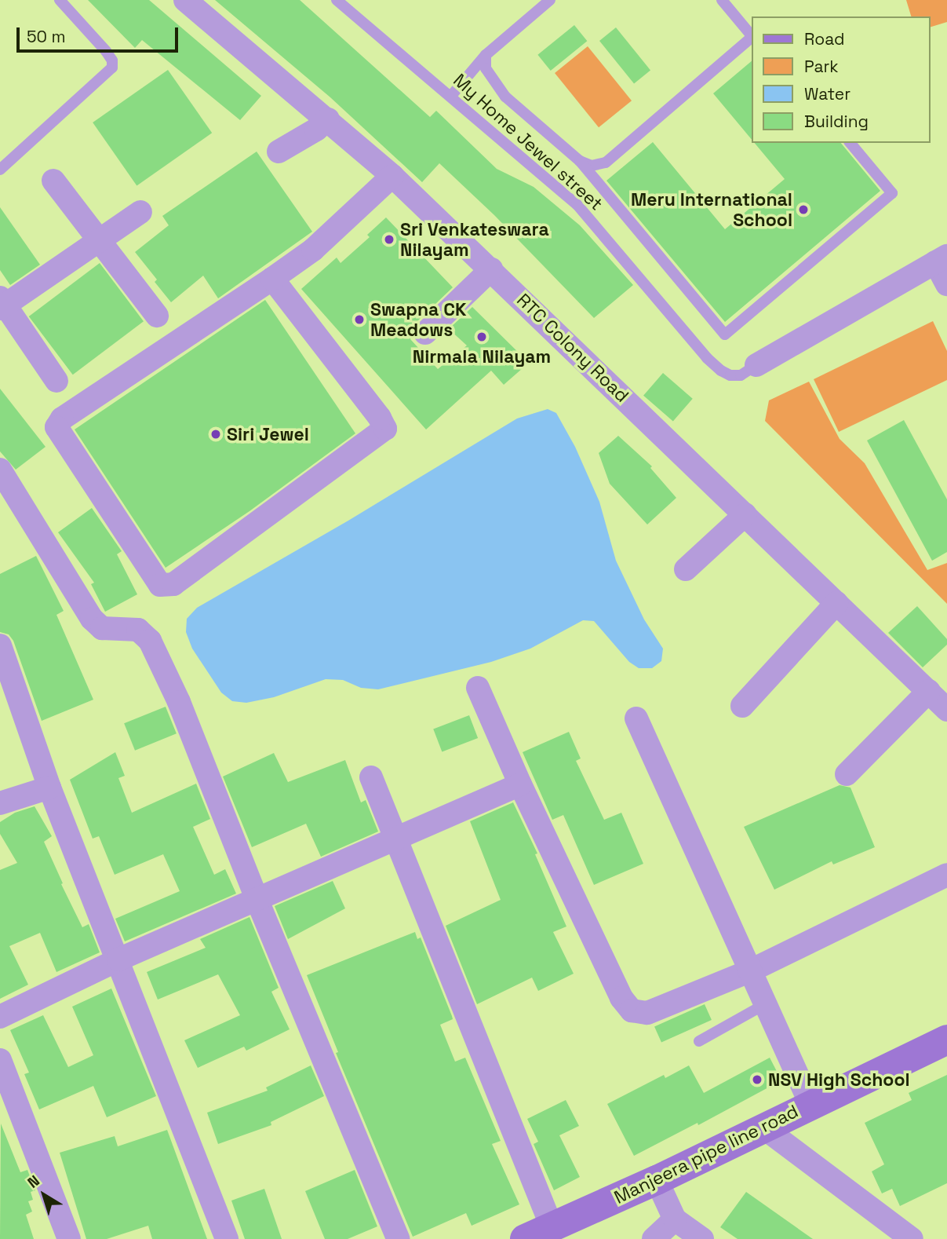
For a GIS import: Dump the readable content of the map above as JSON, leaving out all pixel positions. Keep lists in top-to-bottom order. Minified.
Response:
{"streets":{"main road":["Manjeera pipe line road"],"street":["RTC Colony Road"],"lane":["My Home Jewel street"]},"places":["Meru International School","Sri Venkateswara Nilayam","Swapna CK Meadows","Nirmala Nilayam","Siri Jewel","NSV High School"],"legend":["Road","Park","Water","Building"],"scale_bar":"50 m","north":"top left"}
